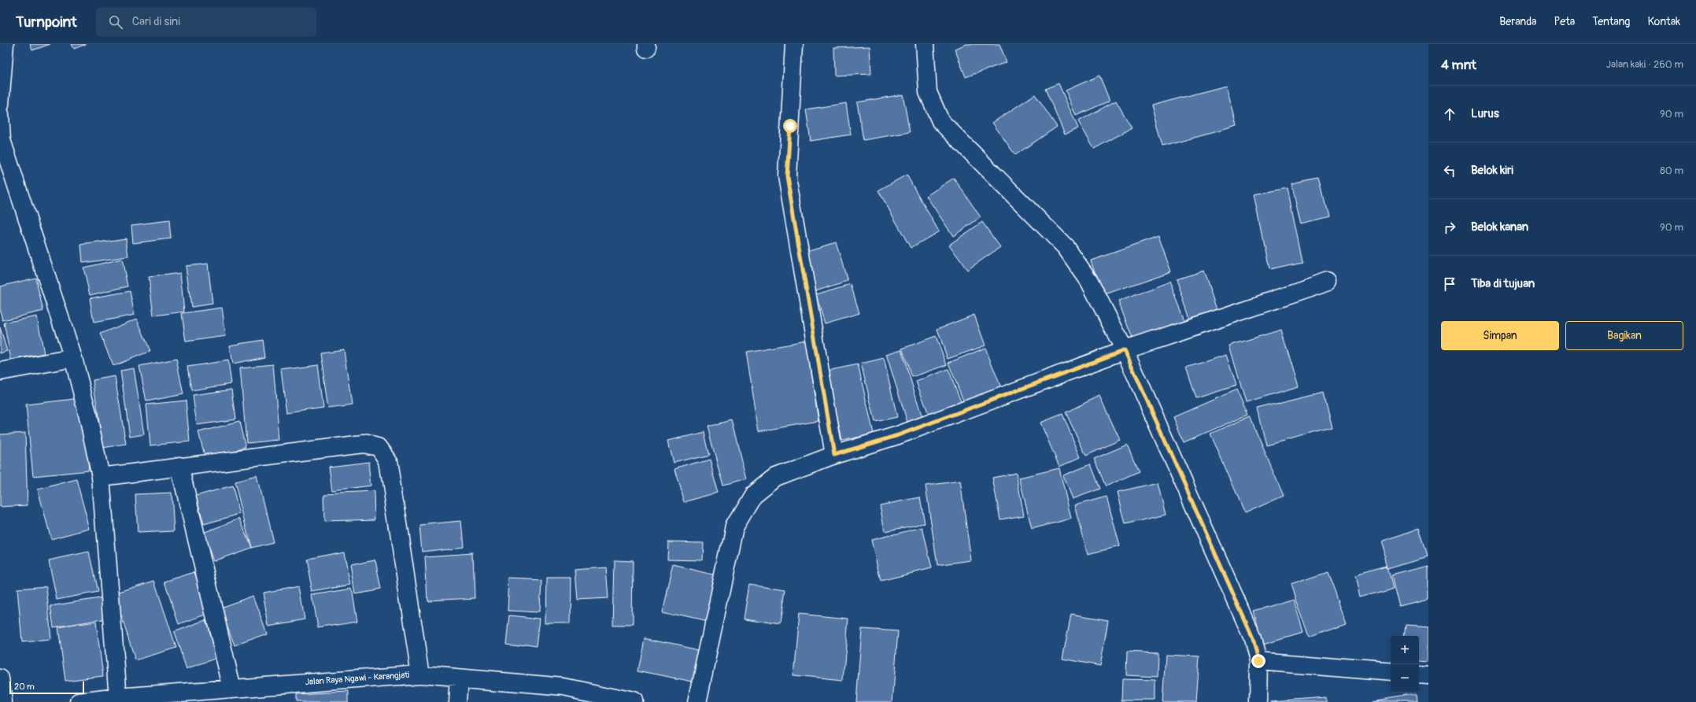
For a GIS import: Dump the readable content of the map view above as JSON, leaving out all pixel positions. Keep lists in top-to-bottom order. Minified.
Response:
{"streets":{"street":["Jalan Raya Ngawi - Karangjati"]},"scale_bar":"20 m","page":{"header":"Turnpoint","search":"Cari di sini","nav":["Beranda","Peta","Tentang","Kontak"],"heading":["4 mnt","Jalan kaki · 260 m"],"list":[["Lurus","90 m"],["Belok kiri","80 m"],["Belok kanan","90 m"],"Tiba di tujuan"],"buttons":["Simpan","Bagikan"],"map_buttons":["+","−"],"scale":"20 m"}}
